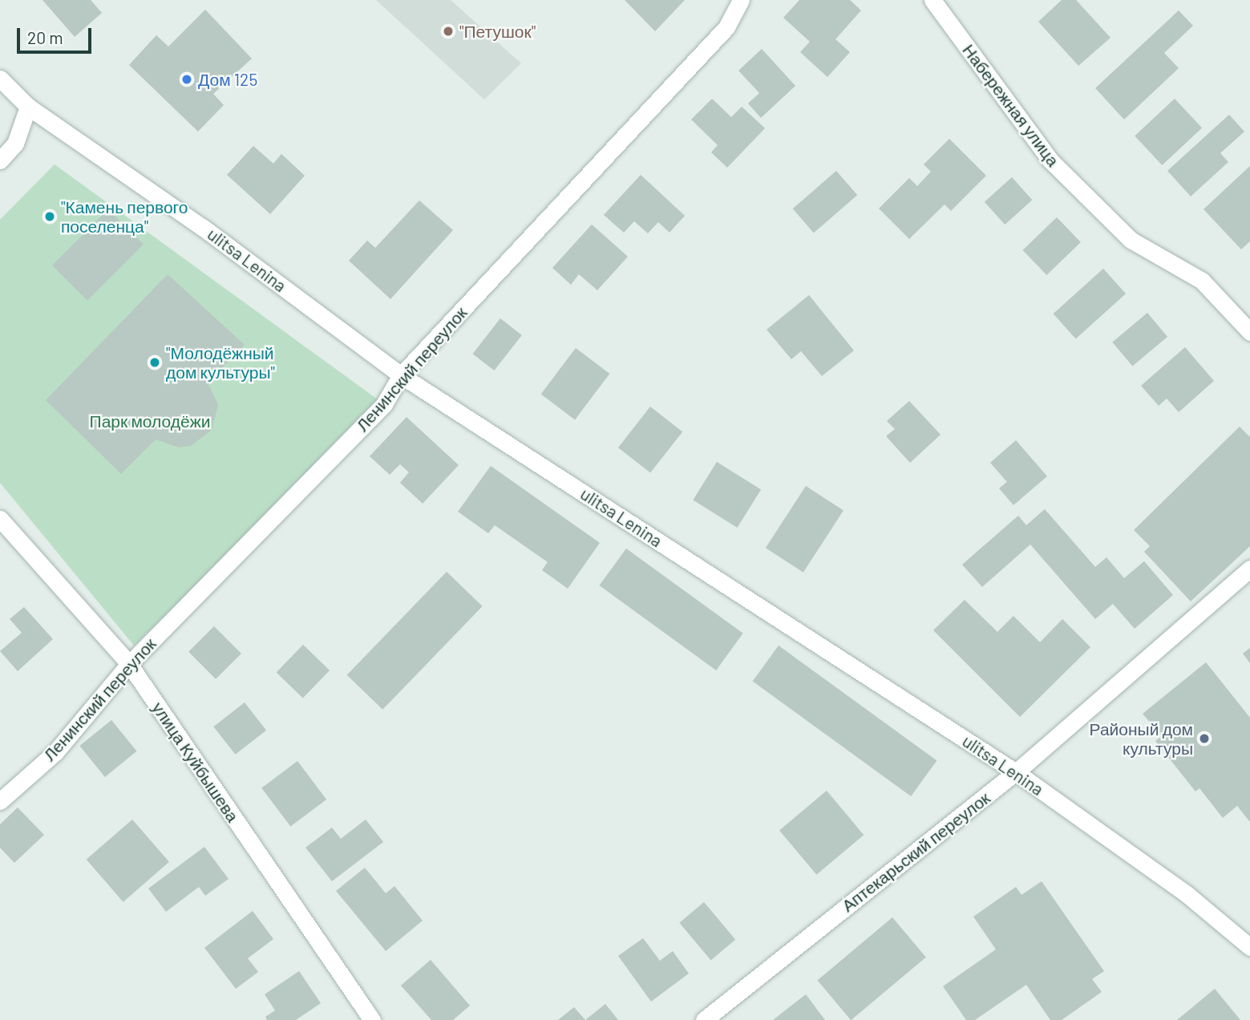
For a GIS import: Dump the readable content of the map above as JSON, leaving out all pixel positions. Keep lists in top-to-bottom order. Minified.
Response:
{"streets":{"street":["Набережная улица","ulitsa Lenina","Ленинский переулок","улица Куйбышева","Аптекарьский переулок"]},"crossings":[["ulitsa Lenina","Ленинский переулок"],["ulitsa Lenina","Аптекарьский переулок"],["Ленинский переулок","улица Куйбышева"]],"parks":["Парк молодёжи"],"places":["\"Петушок\"","Дом 125","\"Камень первого поселенца\"","\"Молодёжный дом культуры\"","Районый дом культуры"],"scale_bar":"20 m"}
